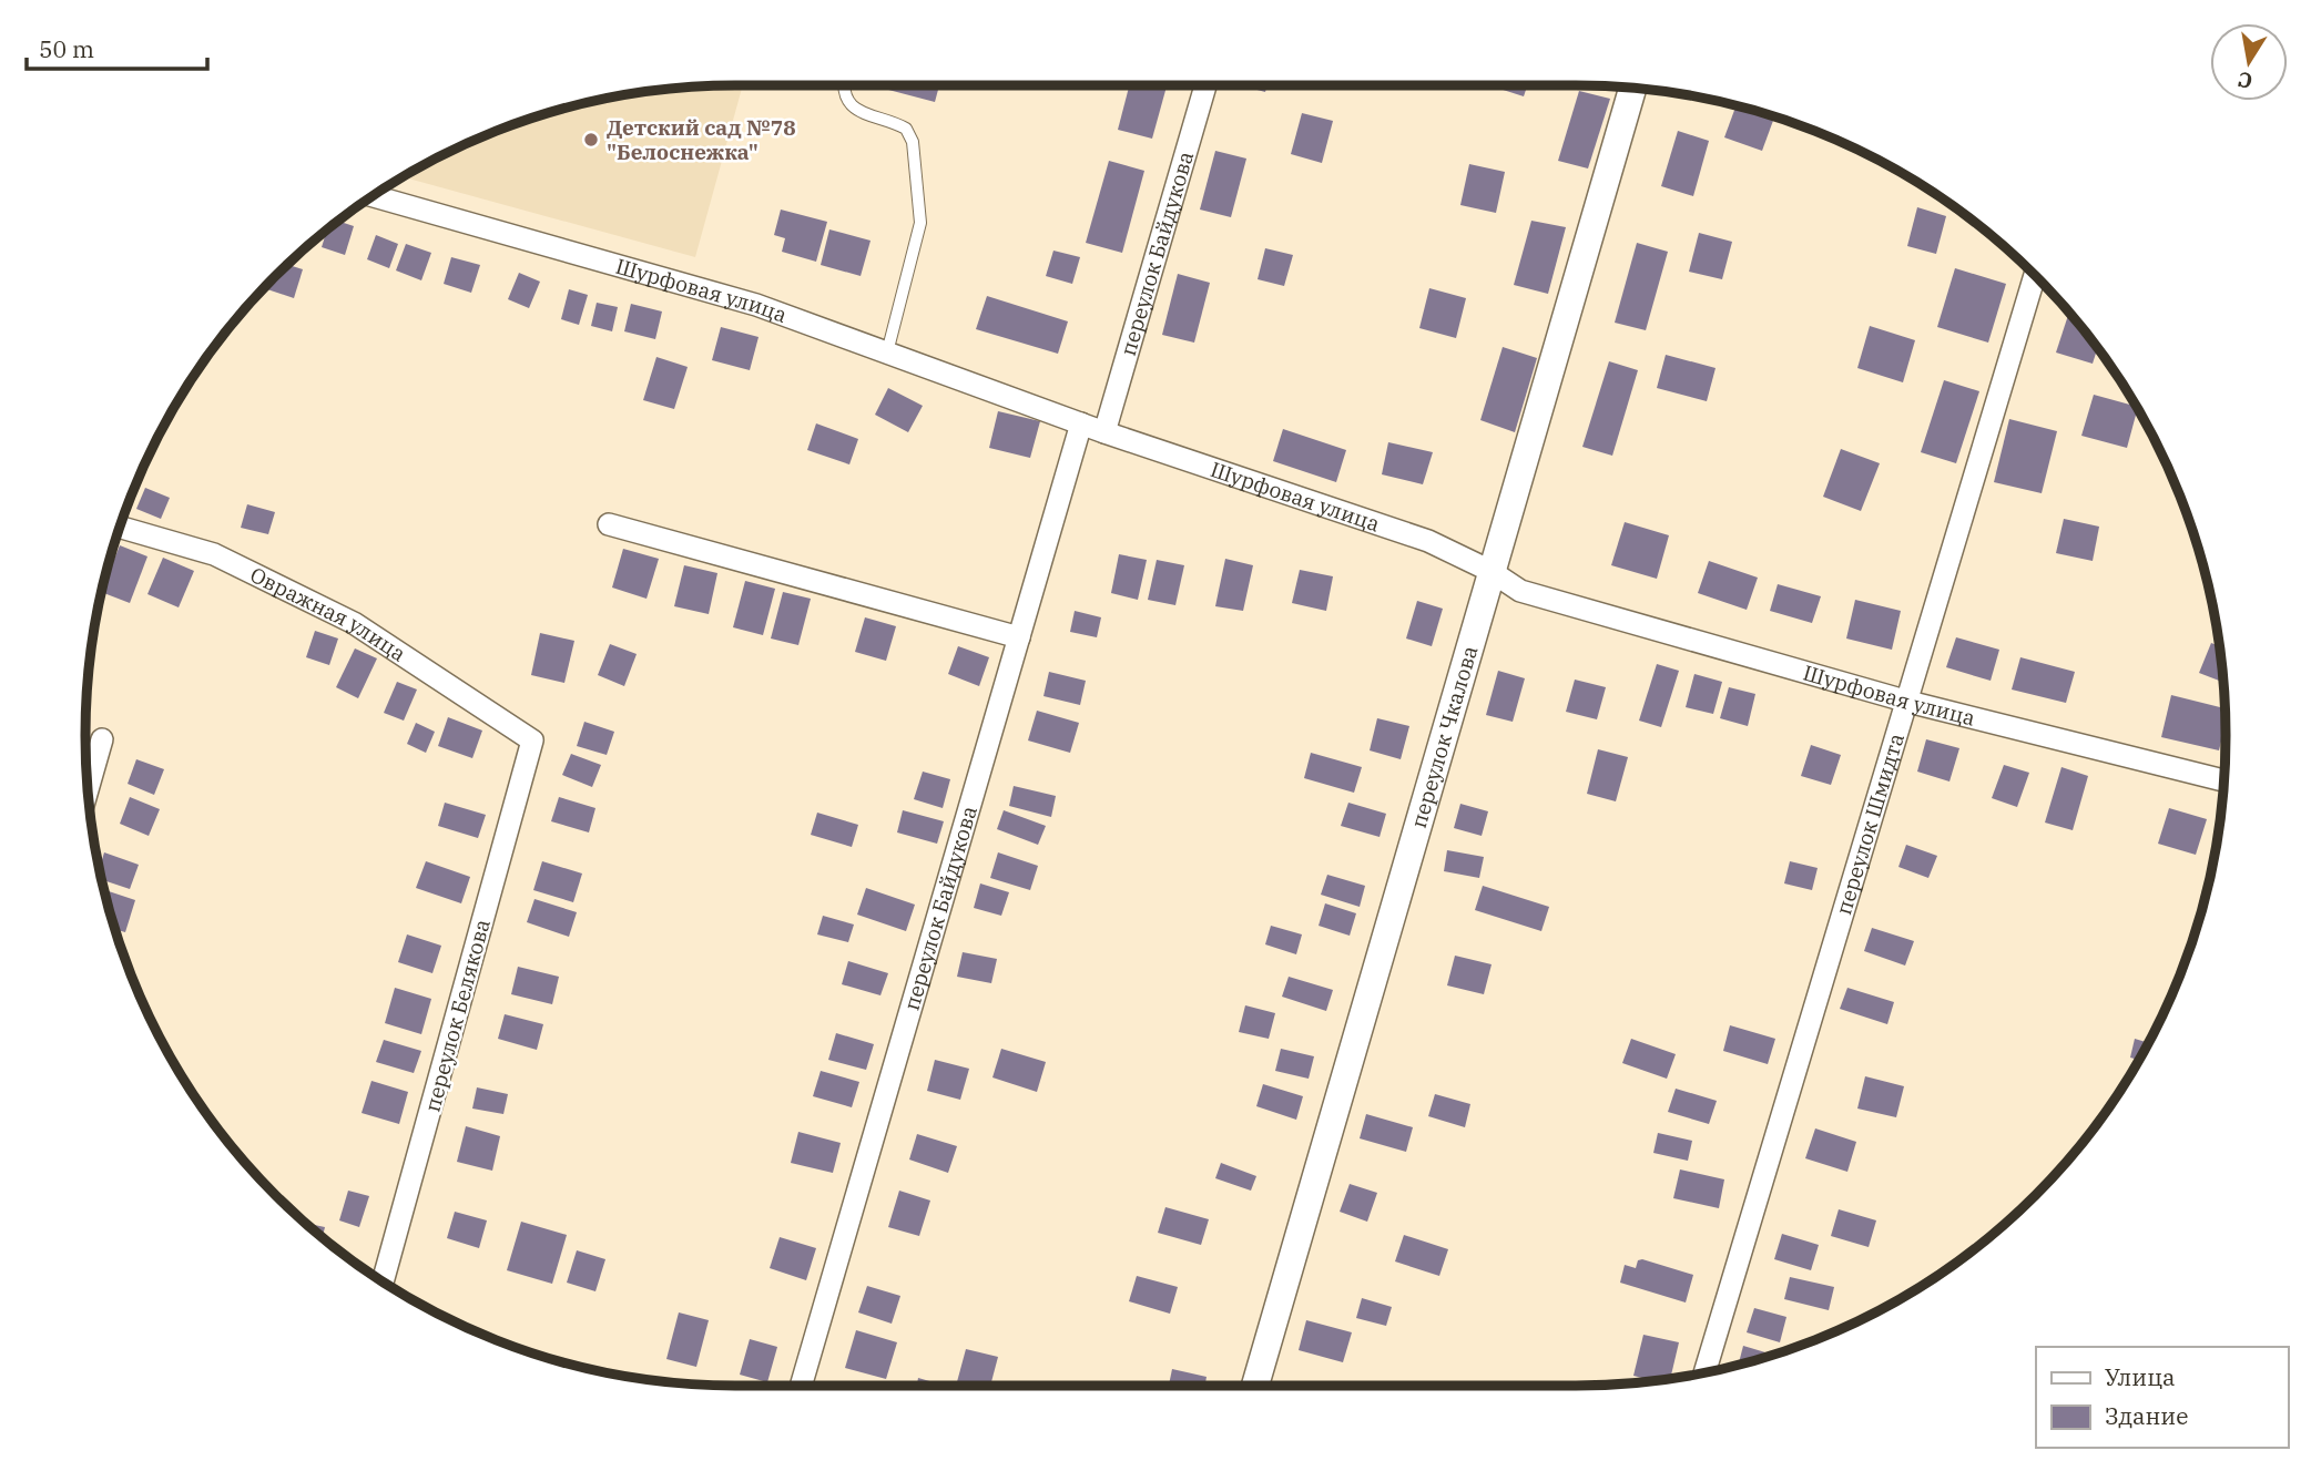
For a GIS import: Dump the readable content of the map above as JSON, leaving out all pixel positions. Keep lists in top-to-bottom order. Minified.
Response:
{"streets":{"street":["переулок Байдукова","Шурфовая улица","Овражная улица","переулок Чкалова","переулок Шмидта","переулок Белякова"]},"crossings":[["переулок Байдукова","Шурфовая улица"],["Шурфовая улица","переулок Чкалова"],["Шурфовая улица","переулок Шмидта"],["Овражная улица","переулок Белякова"]],"places":["Детский сад №78 \"Белоснежка\""],"legend":["Улица","Здание"],"scale_bar":"50 m","north":"bottom"}
